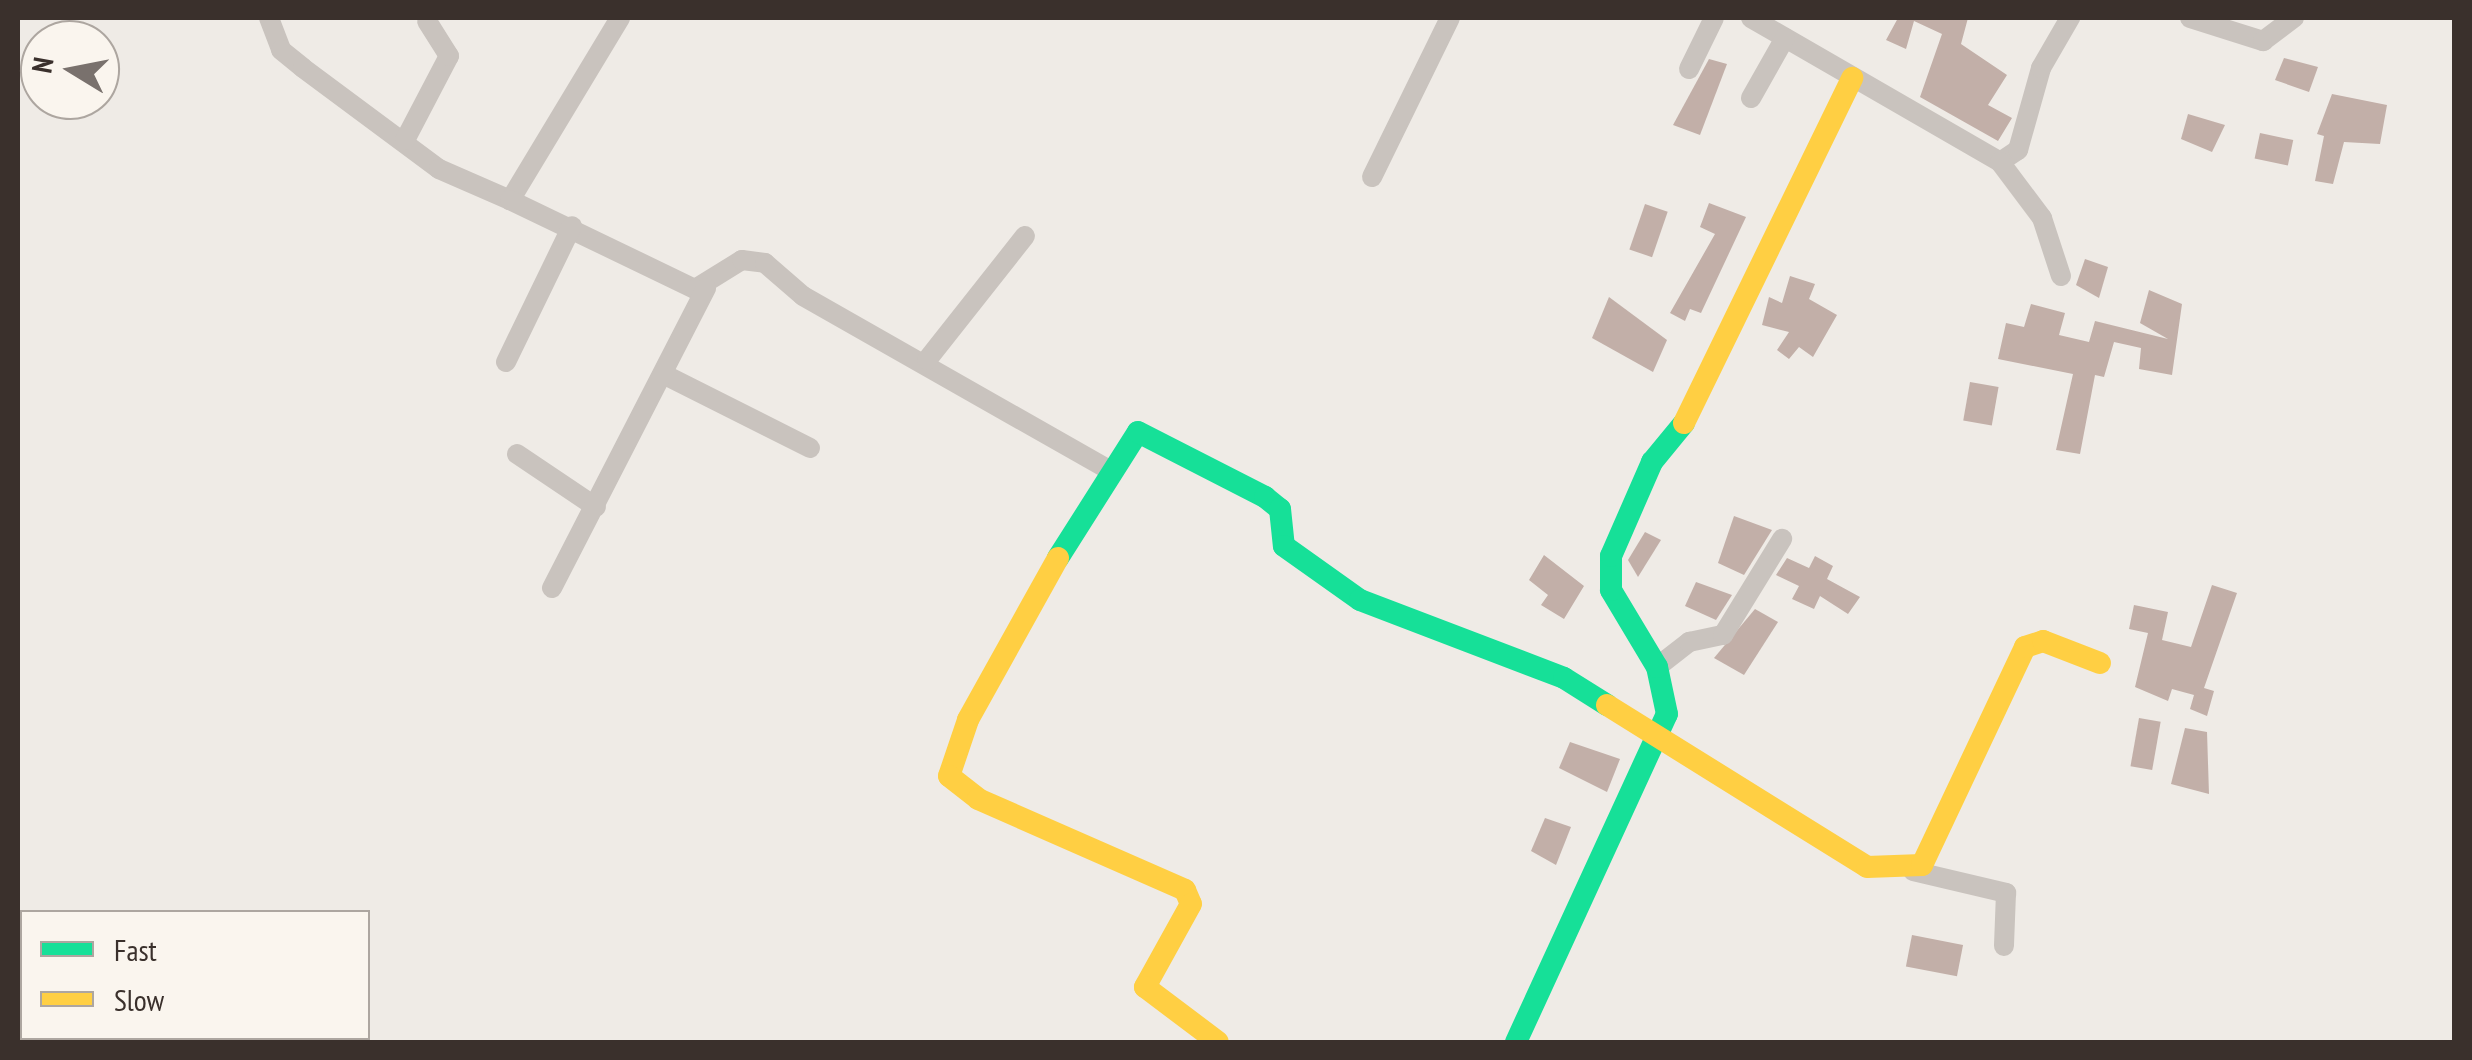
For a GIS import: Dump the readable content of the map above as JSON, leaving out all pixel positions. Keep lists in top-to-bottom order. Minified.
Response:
{"legend":["Fast","Slow"],"north":"left"}
